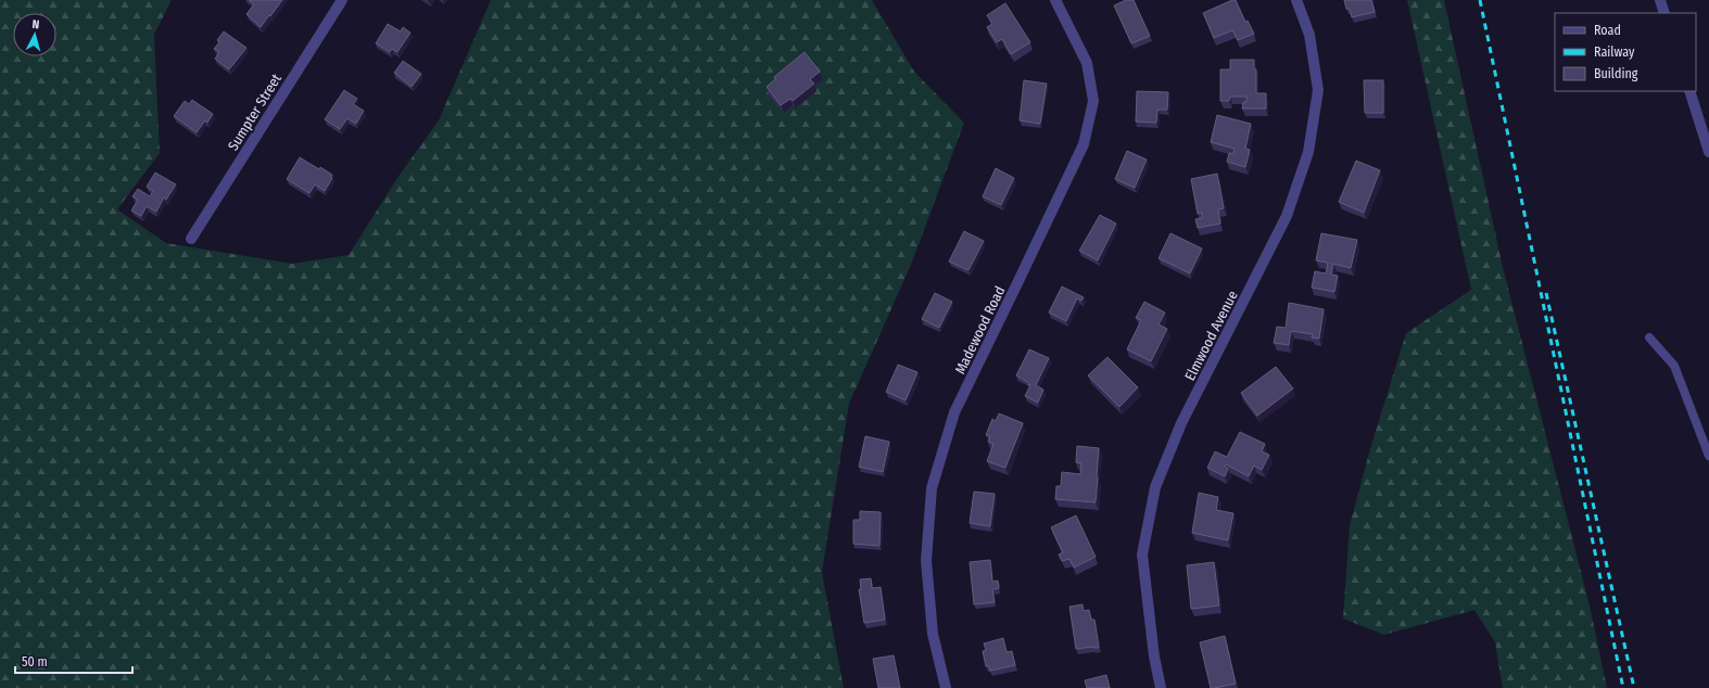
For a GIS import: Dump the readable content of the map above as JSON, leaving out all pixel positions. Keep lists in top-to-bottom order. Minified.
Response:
{"streets":{"street":["Sumpter Street","Madewood Road","Elmwood Avenue"]},"legend":["Road","Railway","Building"],"scale_bar":"50 m","north":"top"}
